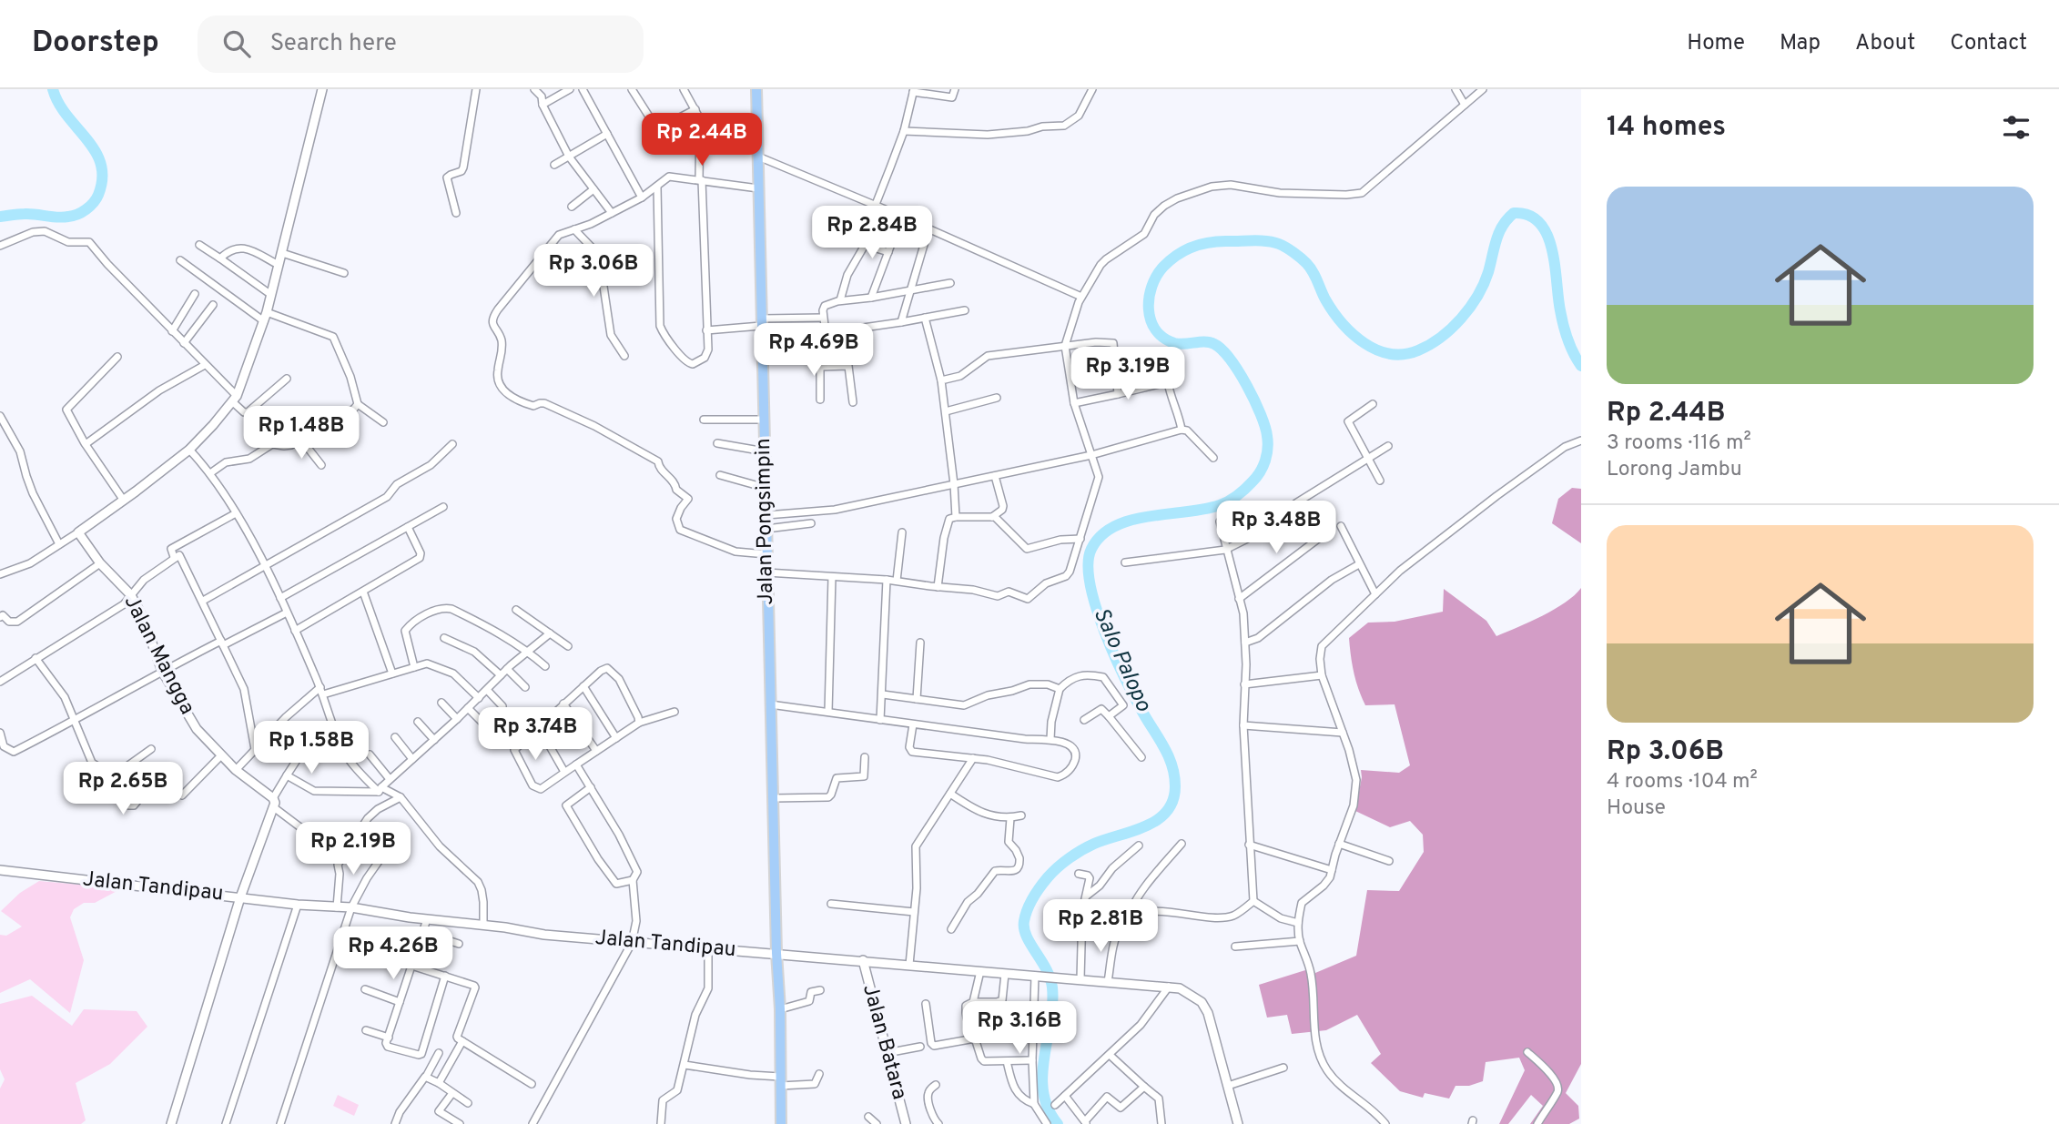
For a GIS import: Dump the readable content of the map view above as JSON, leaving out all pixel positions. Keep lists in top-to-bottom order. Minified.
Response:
{"streets":{"main road":["Jalan Pongsimpin"],"street":["Jalan Mangga","Jalan Tandipau","Jalan Batara"]},"crossings":[["Jalan Pongsimpin","Jalan Tandipau"],["Jalan Tandipau","Jalan Batara"]],"water":["Salo Palopo"],"page":{"header":"Doorstep","search":"Search here","nav":["Home","Map","About","Contact"],"heading":"14 homes","price":["Rp 2.44B","Rp 2.84B","Rp 3.06B","Rp 4.69B","Rp 3.19B","Rp 1.48B","Rp 3.48B","Rp 3.74B","Rp 1.58B","Rp 2.65B","Rp 2.19B","Rp 2.81B","Rp 4.26B","Rp 3.16B"],"list":[{"name":"Rp 2.44B","note":"3 rooms · 116 m² · Lorong Jambu"},{"name":"Rp 3.06B","note":"4 rooms · 104 m² · House"}]}}
